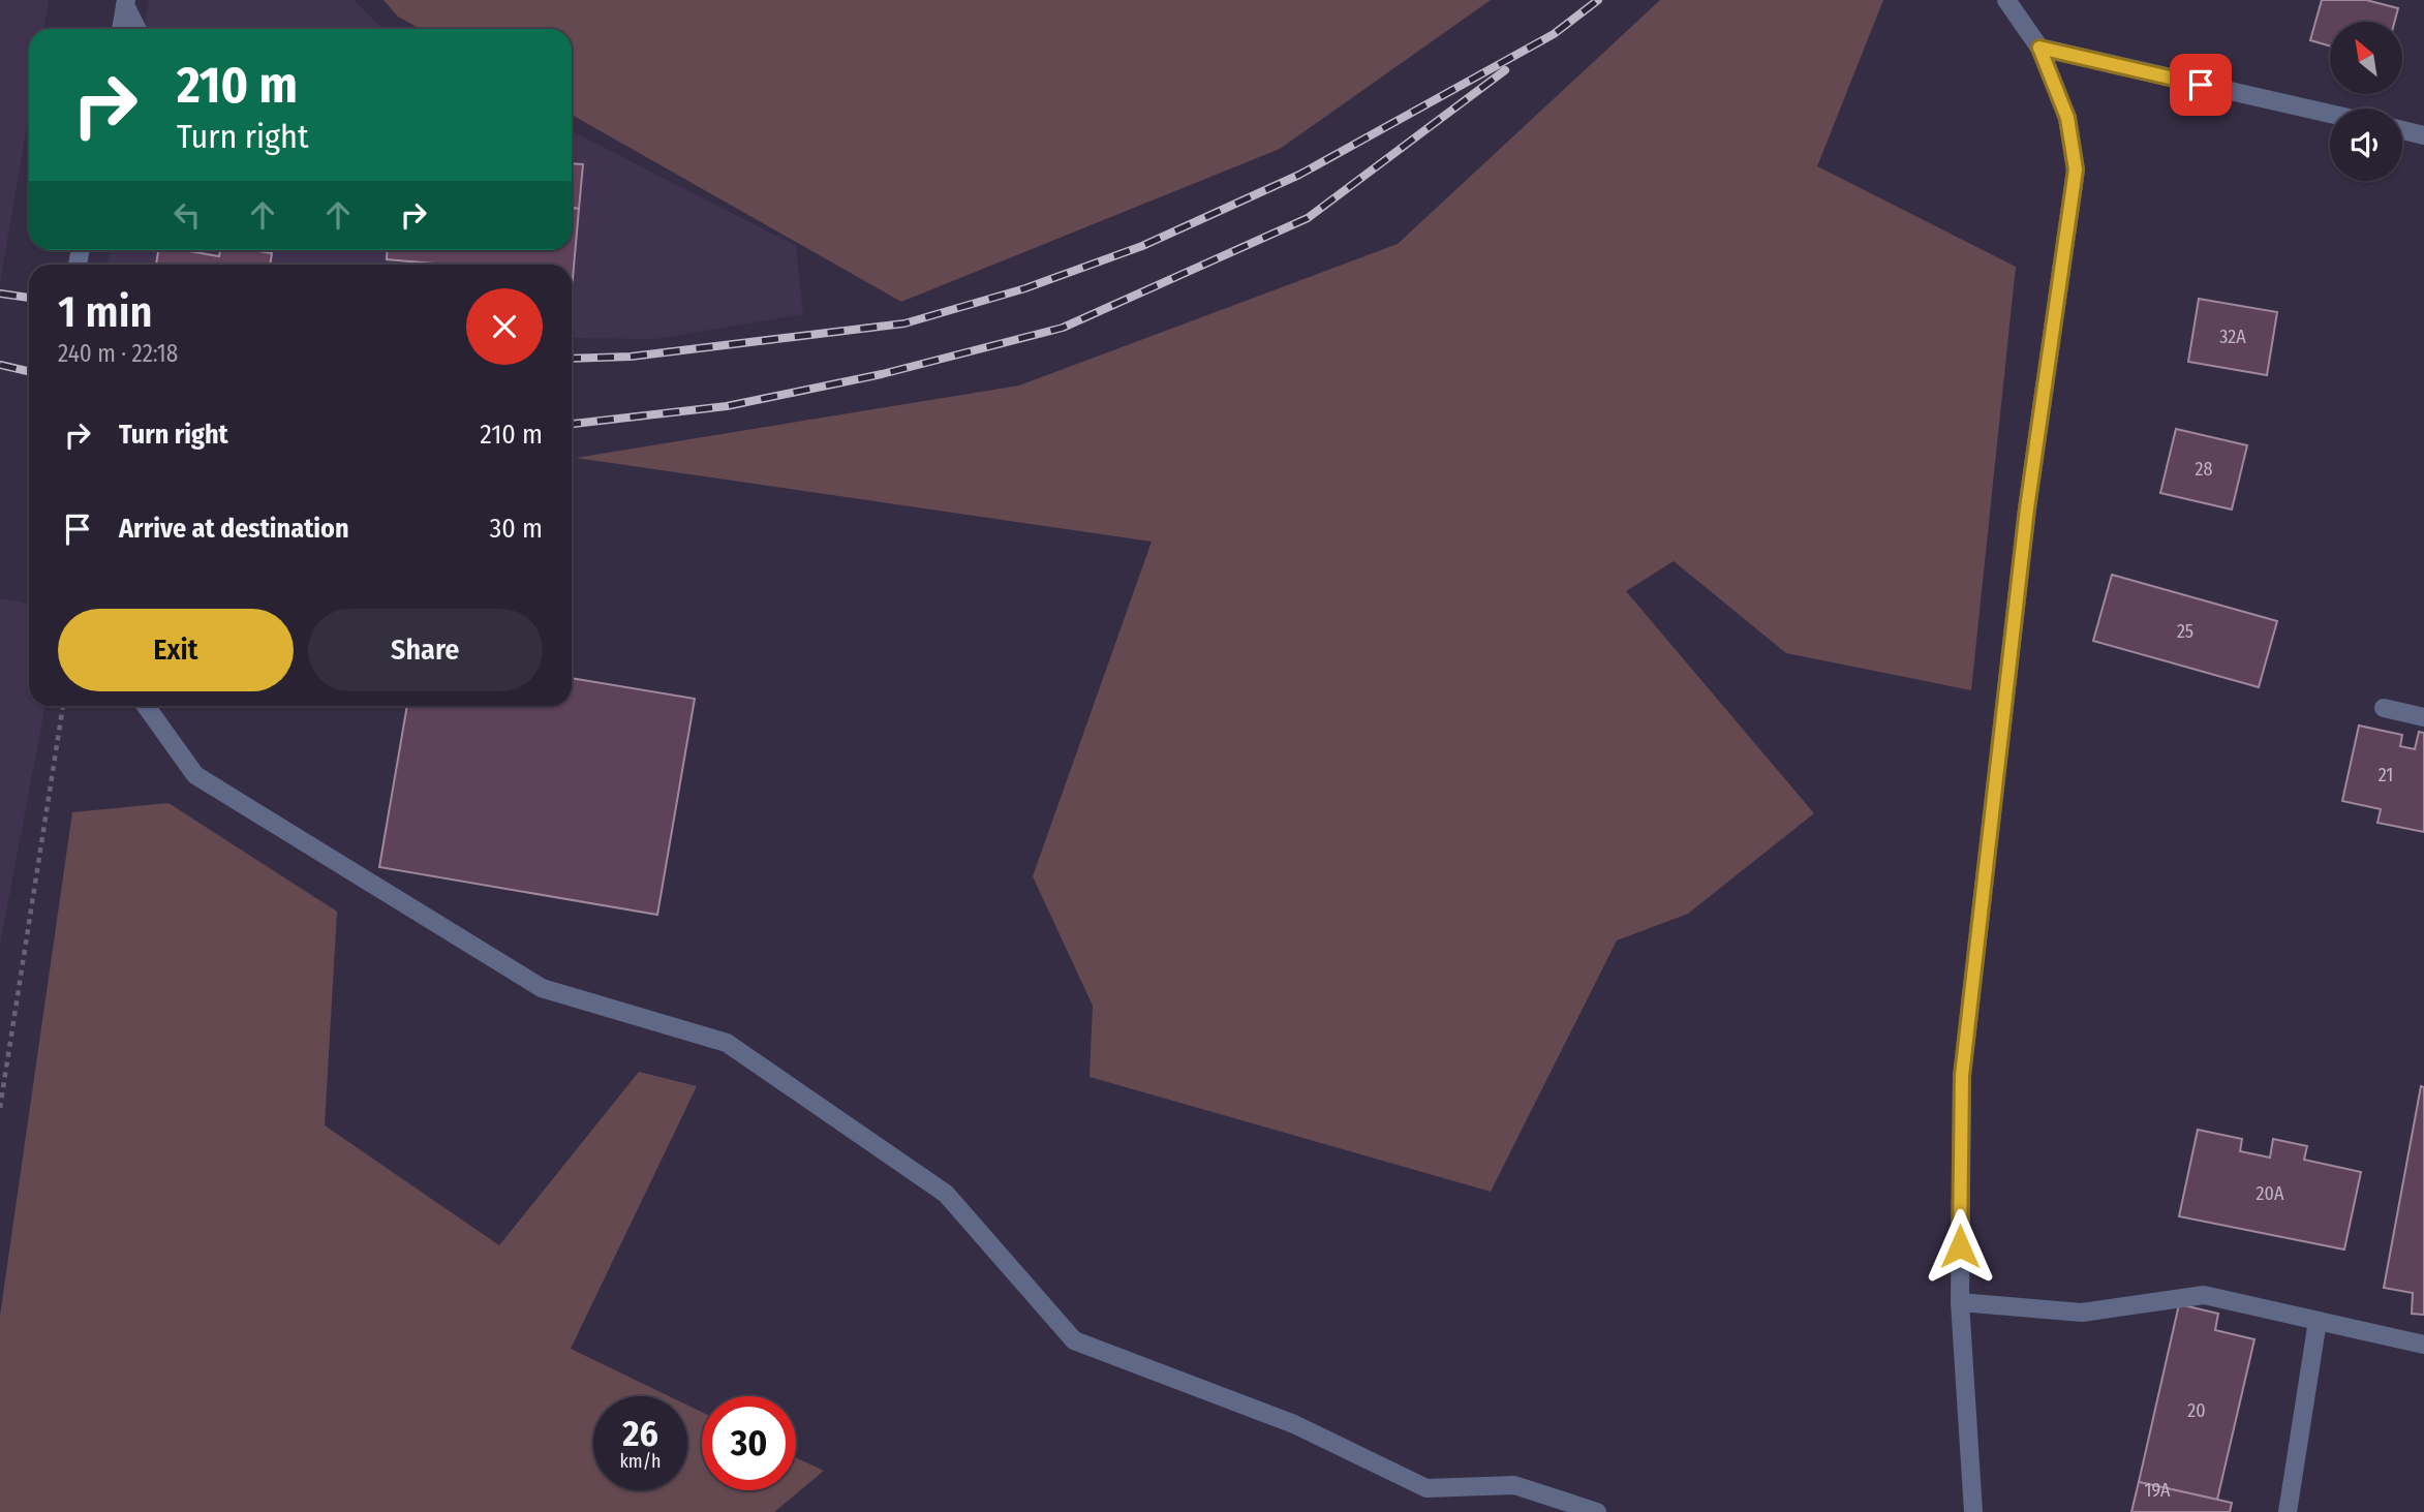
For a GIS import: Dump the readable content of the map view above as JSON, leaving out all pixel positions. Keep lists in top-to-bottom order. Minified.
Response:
{"house_numbers":["32А","28","25","21","20А","20","19А"],"north":"top left","page":{"turn":["210 m","Turn right"],"heading":["1 min","240 m · 22:18"],"list":[{"name":"Turn right","value":"210 m"},{"name":"Arrive at destination","value":"30 m"}],"buttons":["Exit","Share"],"speed":"26 km/h","limit":"30"}}
